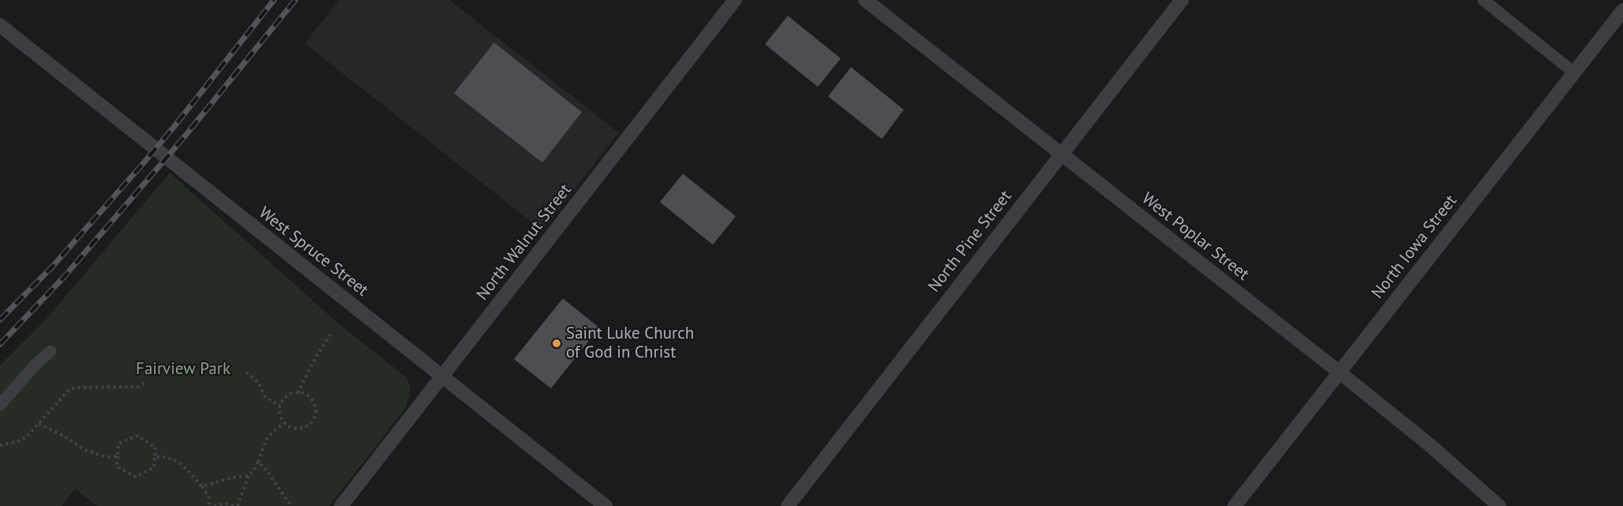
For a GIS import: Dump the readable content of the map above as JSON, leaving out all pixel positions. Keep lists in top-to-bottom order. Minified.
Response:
{"streets":{"street":["West Poplar Street","North Pine Street","North Walnut Street","North Iowa Street","West Spruce Street"]},"crossings":[["West Poplar Street","North Pine Street"],["West Poplar Street","North Iowa Street"],["North Walnut Street","West Spruce Street"]],"parks":["Fairview Park"],"places":["Saint Luke Church of God in Christ"]}
